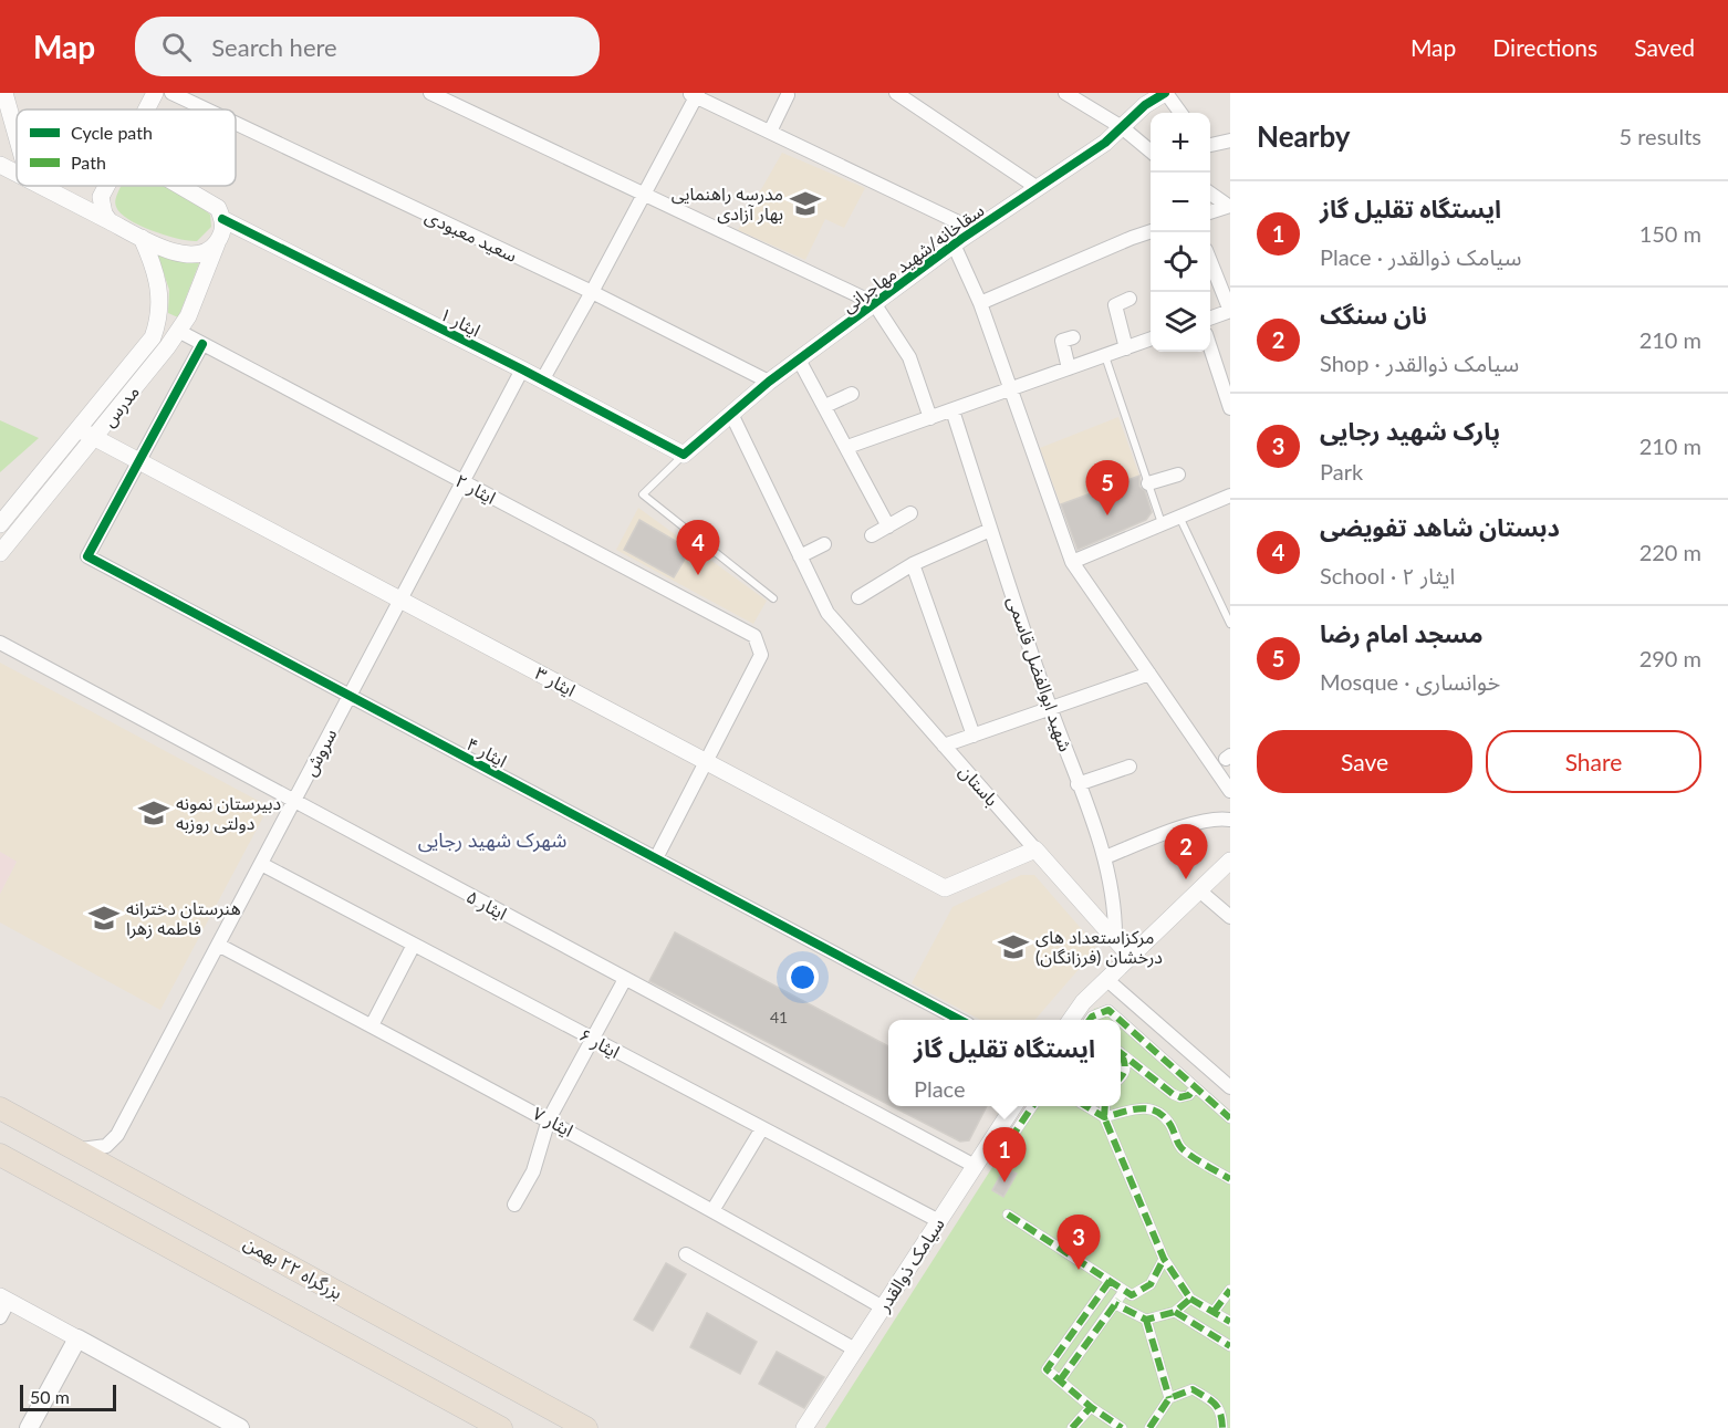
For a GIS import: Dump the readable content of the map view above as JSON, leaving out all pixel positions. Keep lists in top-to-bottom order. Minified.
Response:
{"streets":{"highway":["بزرگراه ۲۲ بهمن"],"street":["سعید معبودی","سقاخانه/شهید مهاجرانی","ایثار ۱","مدرس","ایثار ۲","شهید ابوالفضل قاسمی","ایثار ۳","سروش","ایثار ۴","باستان","ایثار ۵","ایثار ۶","ایثار ۷","سیامک ذوالقدر"]},"crossings":[["سعید معبودی","سقاخانه/شهید مهاجرانی"],["سقاخانه/شهید مهاجرانی","ایثار ۱"],["سقاخانه/شهید مهاجرانی","باستان"],["ایثار ۱","مدرس"],["ایثار ۱","سروش"],["مدرس","ایثار ۲"],["مدرس","ایثار ۳"],["ایثار ۲","ایثار ۳"],["ایثار ۲","سروش"],["شهید ابوالفضل قاسمی","باستان"],["ایثار ۳","سروش"],["ایثار ۳","ایثار ۴"],["ایثار ۳","باستان"],["سروش","ایثار ۴"],["سروش","ایثار ۵"],["سروش","ایثار ۶"],["سروش","ایثار ۷"],["ایثار ۵","سیامک ذوالقدر"],["ایثار ۶","سیامک ذوالقدر"],["ایثار ۷","سیامک ذوالقدر"]],"districts":["شهرک شهید رجایی"],"places":{"school or university":["مدرسه راهنمایی بهار آزادی","دبیرستان نمونه دولتی روزبه","هنرستان دخترانه فاطمه زهرا","مرکزاستعداد های درخشان (فرزانگان)"]},"house_numbers":["41"],"legend":["Cycle path","Path"],"scale_bar":"50 m","page":{"header":"Map","search":"Search here","nav":["Map","Directions","Saved"],"heading":["Nearby","5 results"],"map_buttons":["+","−"],"list":[{"mark":"1","name":"ایستگاه تقلیل گاز","note":"Place · سیامک ذوالقدر","value":"150 m"},{"mark":"2","name":"نان سنگک","note":"Shop · سیامک ذوالقدر","value":"210 m"},{"mark":"3","name":"پارک شهید رجایی","note":"Park","value":"210 m"},{"mark":"4","name":"دبستان شاهد تفویضی","note":"School · ایثار ۲","value":"220 m"},{"mark":"5","name":"مسجد امام رضا","note":"Mosque · خوانساری","value":"290 m"}],"pins":["5","4","2","1","3"],"buttons":["Save","Share"],"popup":["ایستگاه تقلیل گاز","Place"],"scale":"50 m"}}
